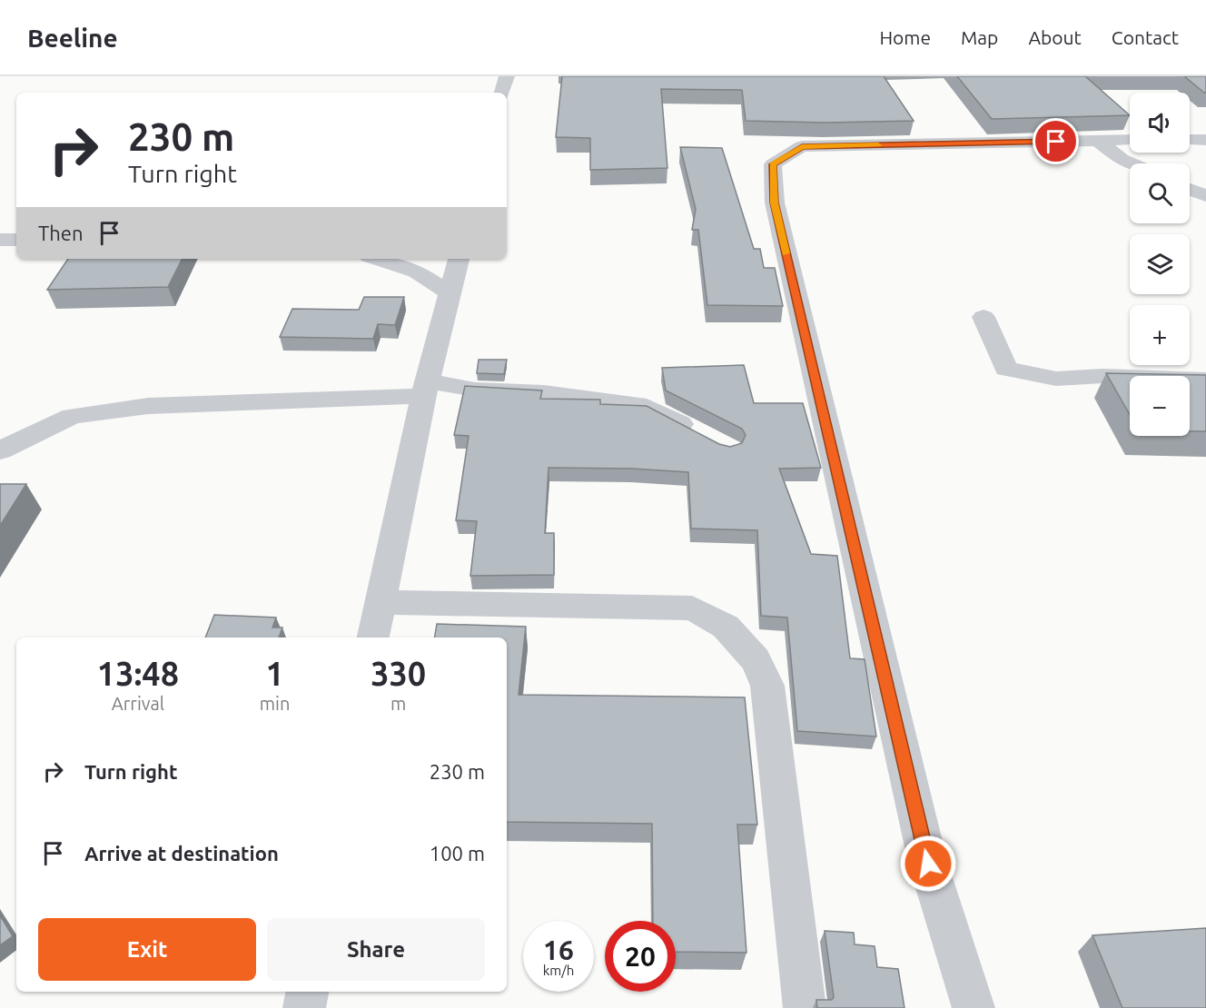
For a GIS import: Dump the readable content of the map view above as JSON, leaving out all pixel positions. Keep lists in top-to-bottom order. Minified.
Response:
{"page":{"header":"Beeline","nav":["Home","Map","About","Contact"],"map_buttons":["+","−"],"turn":["230 m","Turn right"],"then":"Then","eta":["13:48","Arrival","1","min","330","m"],"list":[{"name":"Turn right","value":"230 m"},{"name":"Arrive at destination","value":"100 m"}],"buttons":["Exit","Share"],"speed":"16 km/h","limit":"20"}}
